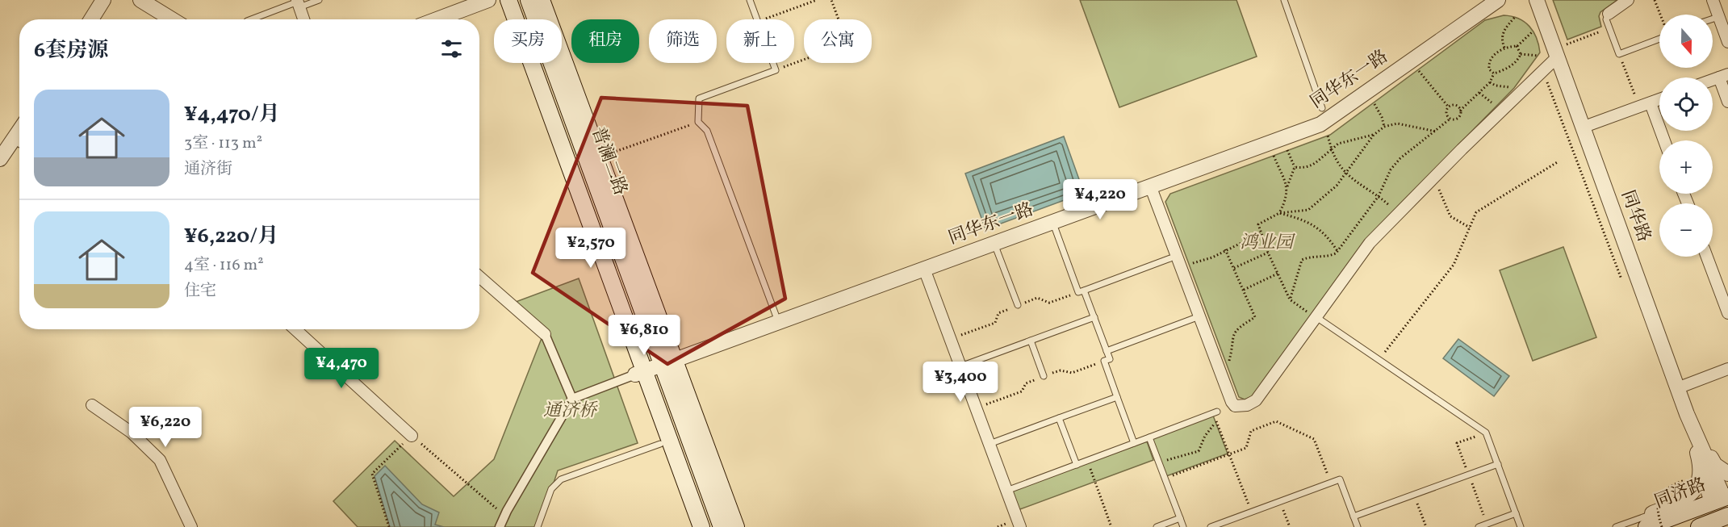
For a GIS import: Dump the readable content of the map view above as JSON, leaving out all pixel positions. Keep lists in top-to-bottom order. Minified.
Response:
{"streets":{"main road":["普澜二路","同济路"],"street":["同华东一路","同华路"]},"crossings":[["同华东一路","普澜二路"],["同华路","同济路"]],"parks":["鸿业园","通济桥"],"north":"bottom","page":{"map_buttons":["+","−"],"chip":["买房","租房","筛选","新上","公寓"],"heading":"6套房源","list":[{"name":"¥4,470/月","note":"3室 · 113 m² · 通济街"},{"name":"¥6,220/月","note":"4室 · 116 m² · 住宅"}],"price":["¥4,220","¥2,570","¥6,810","¥4,470","¥3,400","¥6,220"]}}
